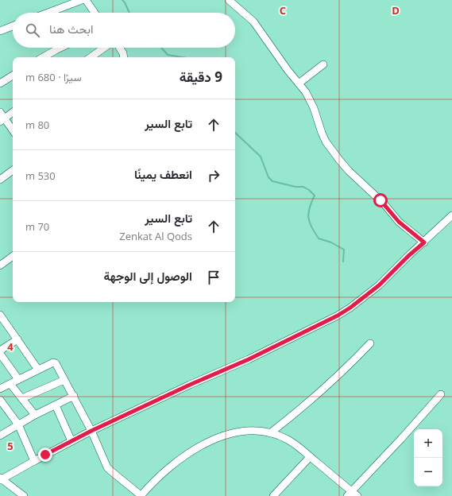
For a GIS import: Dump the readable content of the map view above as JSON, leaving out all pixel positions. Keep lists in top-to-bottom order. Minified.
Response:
{"page":{"search":"ابحث هنا","heading":["9 دقيقة","سيرًا · 680 m"],"list":[["تابع السير","80 m"],["انعطف يمينًا","530 m"],["تابع السير","Zenkat Al Qods","70 m"],"الوصول إلى الوجهة"],"map_buttons":["+","−"]},"grid":{"columns":["C","D"],"rows":["4","5"]}}
